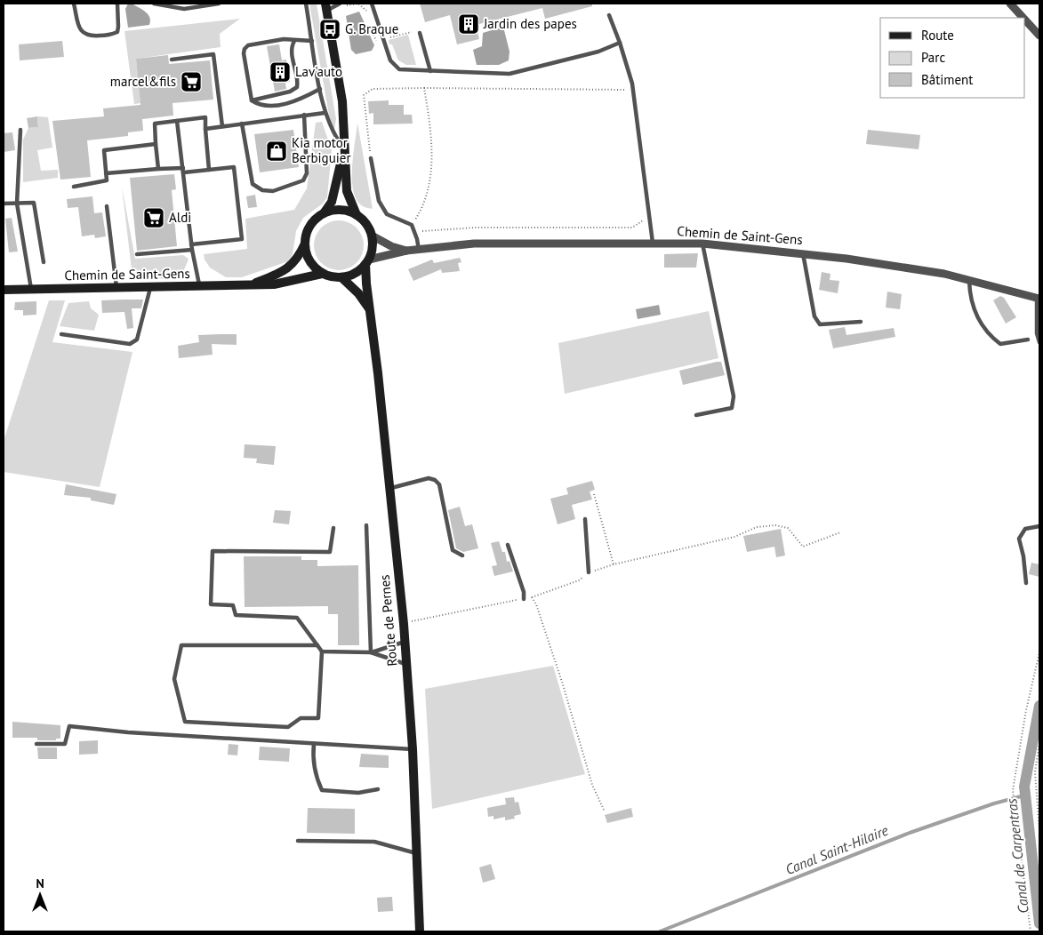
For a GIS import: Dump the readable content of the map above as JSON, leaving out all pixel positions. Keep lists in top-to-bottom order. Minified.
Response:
{"streets":{"main road":["Chemin de Saint-Gens","Route de Pernes"]},"crossings":[["Chemin de Saint-Gens","Route de Pernes"]],"water":["Canal Saint-Hilaire","Canal de Carpentras"],"places":{"building":["Jardin des papes","Lav'auto"],"bus stop":["G. Braque"],"supermarket":["marcel&fils","Aldi"],"shop":["Kia motor Berbiguier"]},"legend":["Route","Parc","Bâtiment"],"north":"top"}
